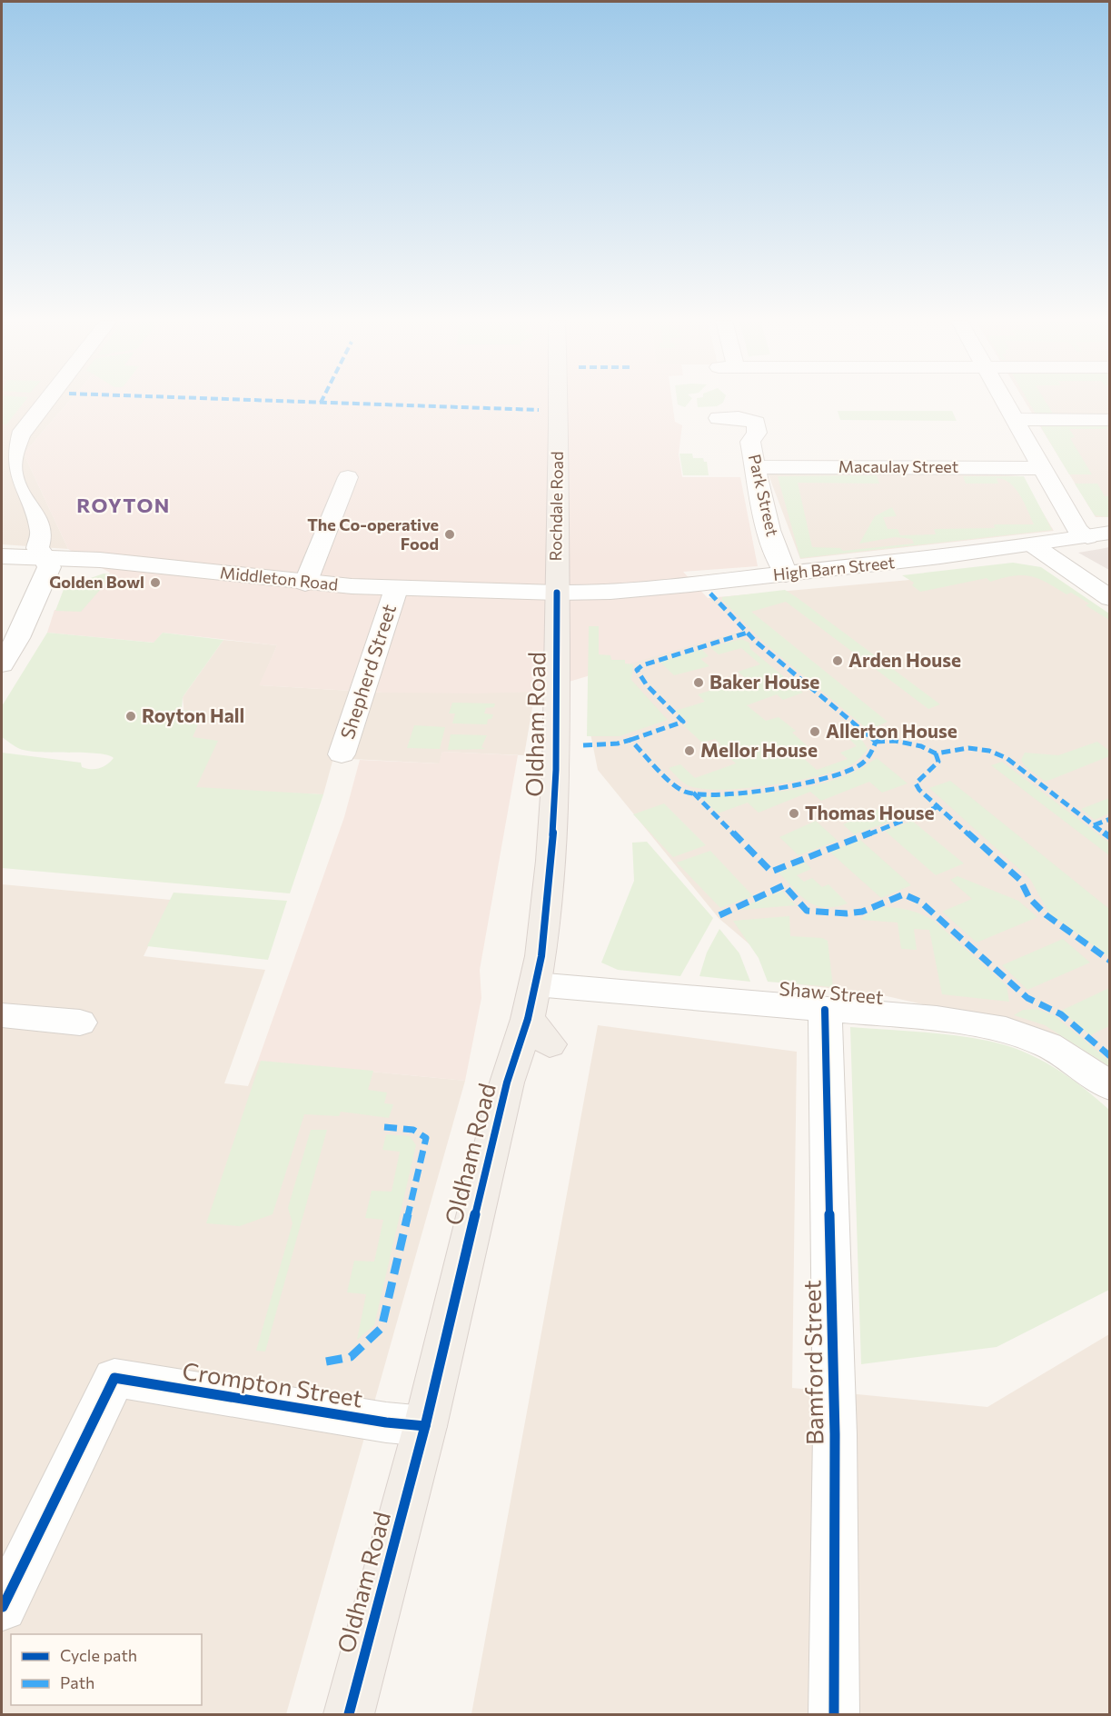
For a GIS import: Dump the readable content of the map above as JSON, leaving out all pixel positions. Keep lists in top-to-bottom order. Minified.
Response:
{"streets":{"main road":["Rochdale Road","Oldham Road"],"street":["Macaulay Street","Park Street","High Barn Street","Middleton Road","Shepherd Street","Shaw Street","Bamford Street","Crompton Street"]},"crossings":[["Macaulay Street","Park Street"],["Park Street","High Barn Street"],["Rochdale Road","High Barn Street"],["Rochdale Road","Middleton Road"],["Rochdale Road","Oldham Road"],["High Barn Street","Middleton Road"],["High Barn Street","Oldham Road"],["Middleton Road","Shepherd Street"],["Middleton Road","Oldham Road"],["Oldham Road","Shaw Street"],["Oldham Road","Crompton Street"],["Shaw Street","Bamford Street"]],"districts":["ROYTON"],"places":["The Co-operative Food","Golden Bowl","Arden House","Baker House","Royton Hall","Allerton House","Mellor House","Thomas House"],"legend":["Cycle path","Path"]}
